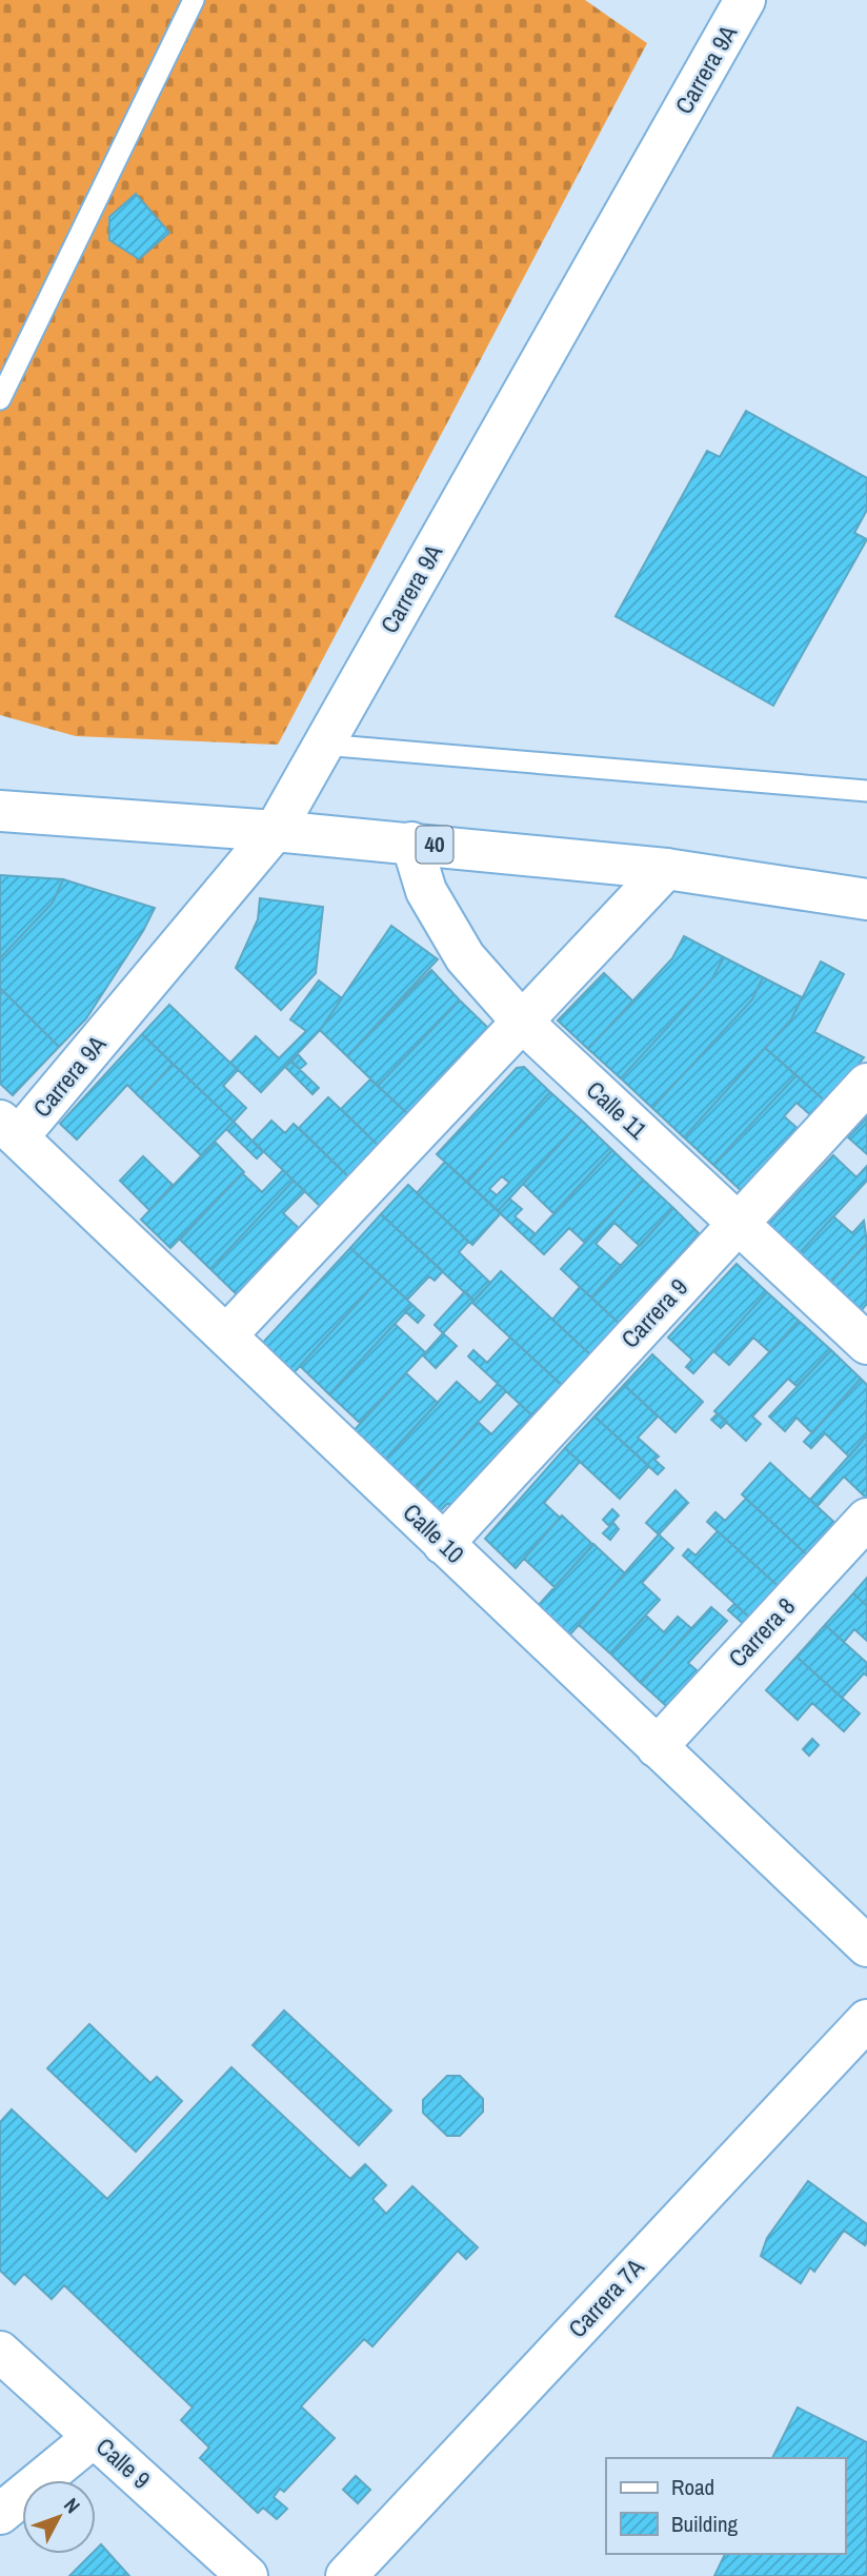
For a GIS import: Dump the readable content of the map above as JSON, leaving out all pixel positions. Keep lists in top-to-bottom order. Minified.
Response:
{"streets":{"main road":["Carrera 9A","40","Calle 11","Carrera 9","Calle 10","Carrera 8","Carrera 7A","Calle 9"]},"crossings":[["Carrera 9A","40"],["Carrera 9A","Calle 10"],["40","Calle 11"],["Calle 11","Carrera 9"],["Carrera 9","Calle 10"],["Calle 10","Carrera 8"]],"legend":["Road","Building"],"north":"top right"}
